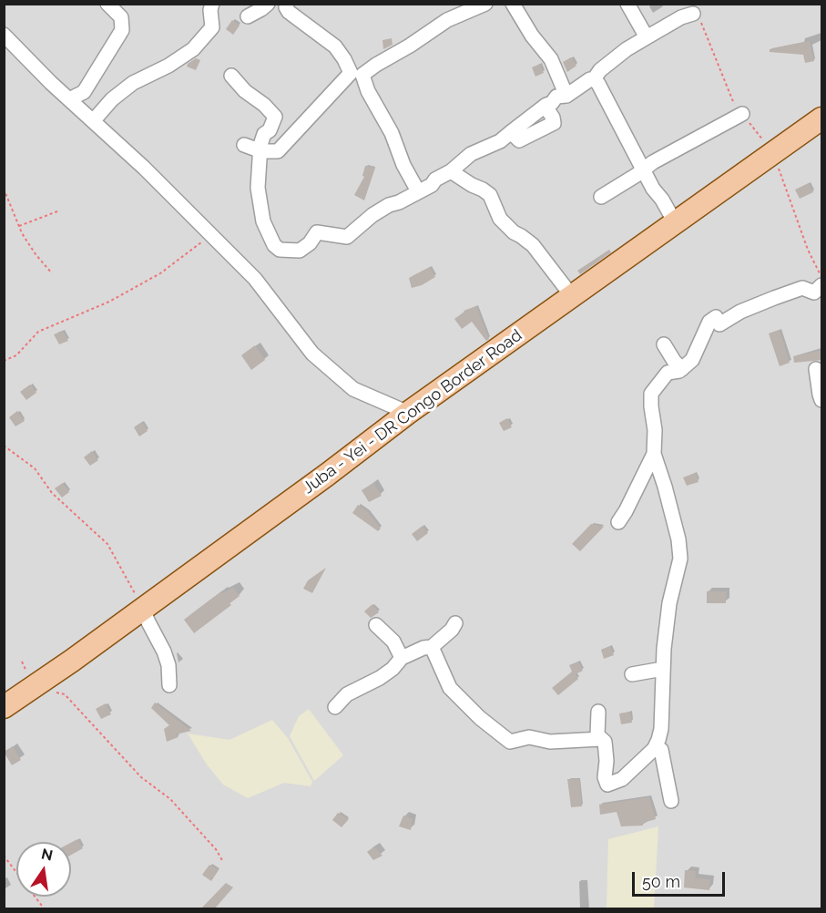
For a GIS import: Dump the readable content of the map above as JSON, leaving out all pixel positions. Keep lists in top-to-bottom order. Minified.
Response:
{"streets":{"main road":["Juba - Yei - DR Congo Border Road"]},"scale_bar":"50 m","north":"top"}
